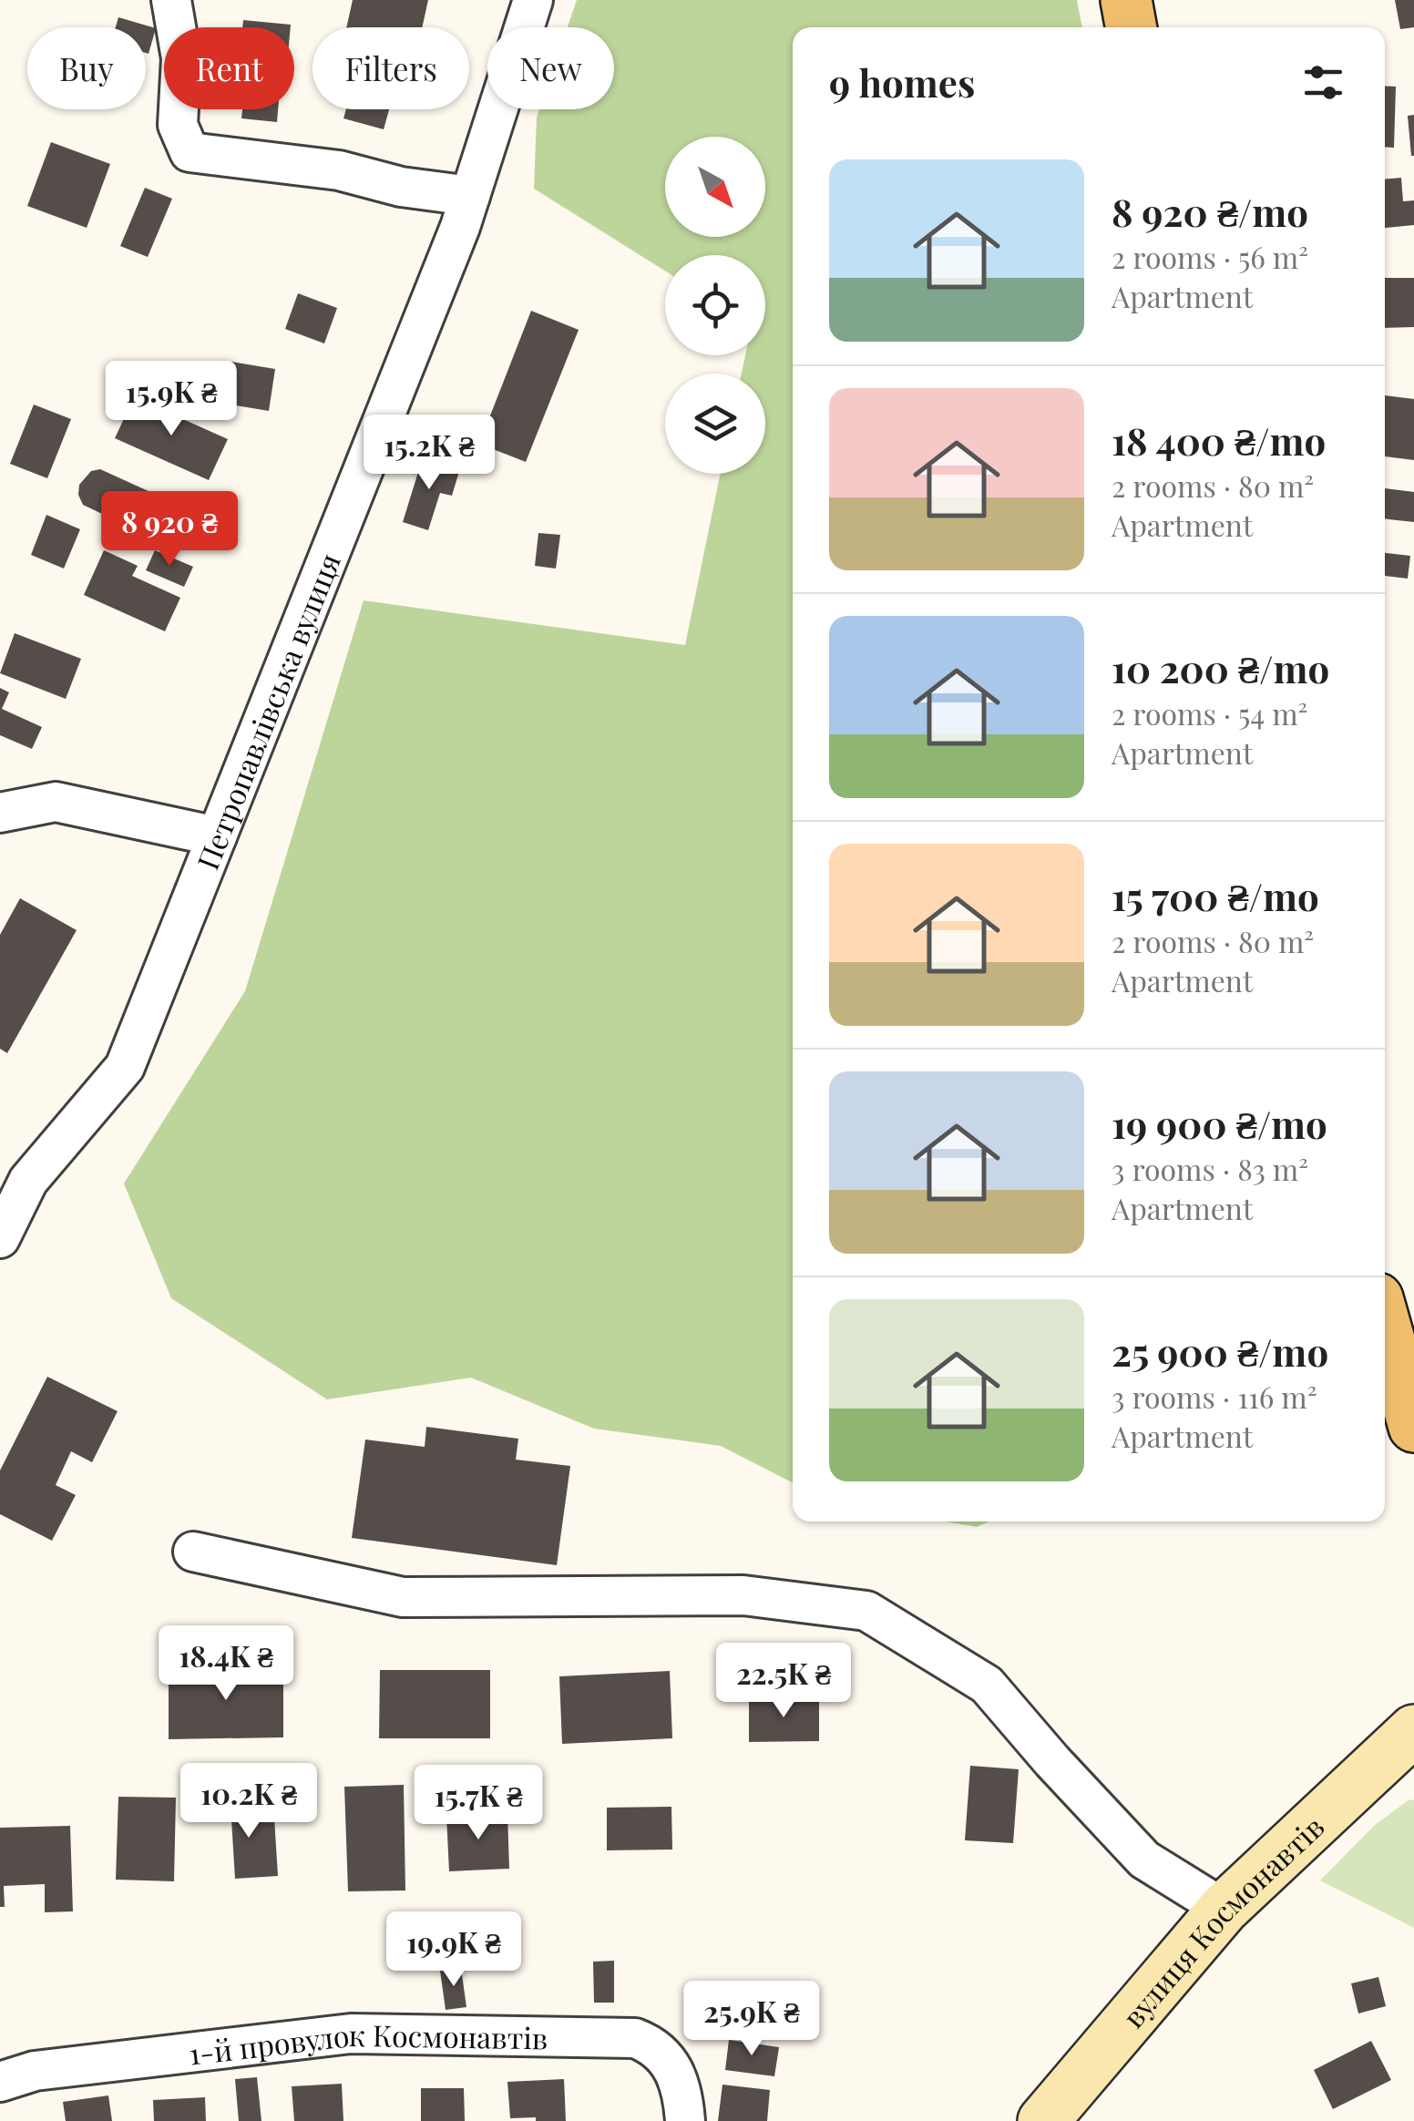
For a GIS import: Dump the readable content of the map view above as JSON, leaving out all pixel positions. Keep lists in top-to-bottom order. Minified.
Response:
{"streets":{"street":["Петропавлівська вулиця","вулиця Космонавтів","1-й провулок Космонавтів"]},"north":"bottom right","page":{"chip":["Buy","Rent","Filters","New"],"heading":"9 homes","list":[{"name":"8 920 ₴/mo","note":"2 rooms · 56 m² · Apartment"},{"name":"18 400 ₴/mo","note":"2 rooms · 80 m² · Apartment"},{"name":"10 200 ₴/mo","note":"2 rooms · 54 m² · Apartment"},{"name":"15 700 ₴/mo","note":"2 rooms · 80 m² · Apartment"},{"name":"19 900 ₴/mo","note":"3 rooms · 83 m² · Apartment"},{"name":"25 900 ₴/mo","note":"3 rooms · 116 m² · Apartment"}],"price":["15.9K ₴","15.2K ₴","8 920 ₴","18.4K ₴","22.5K ₴","10.2K ₴","15.7K ₴","19.9K ₴","25.9K ₴"]}}
